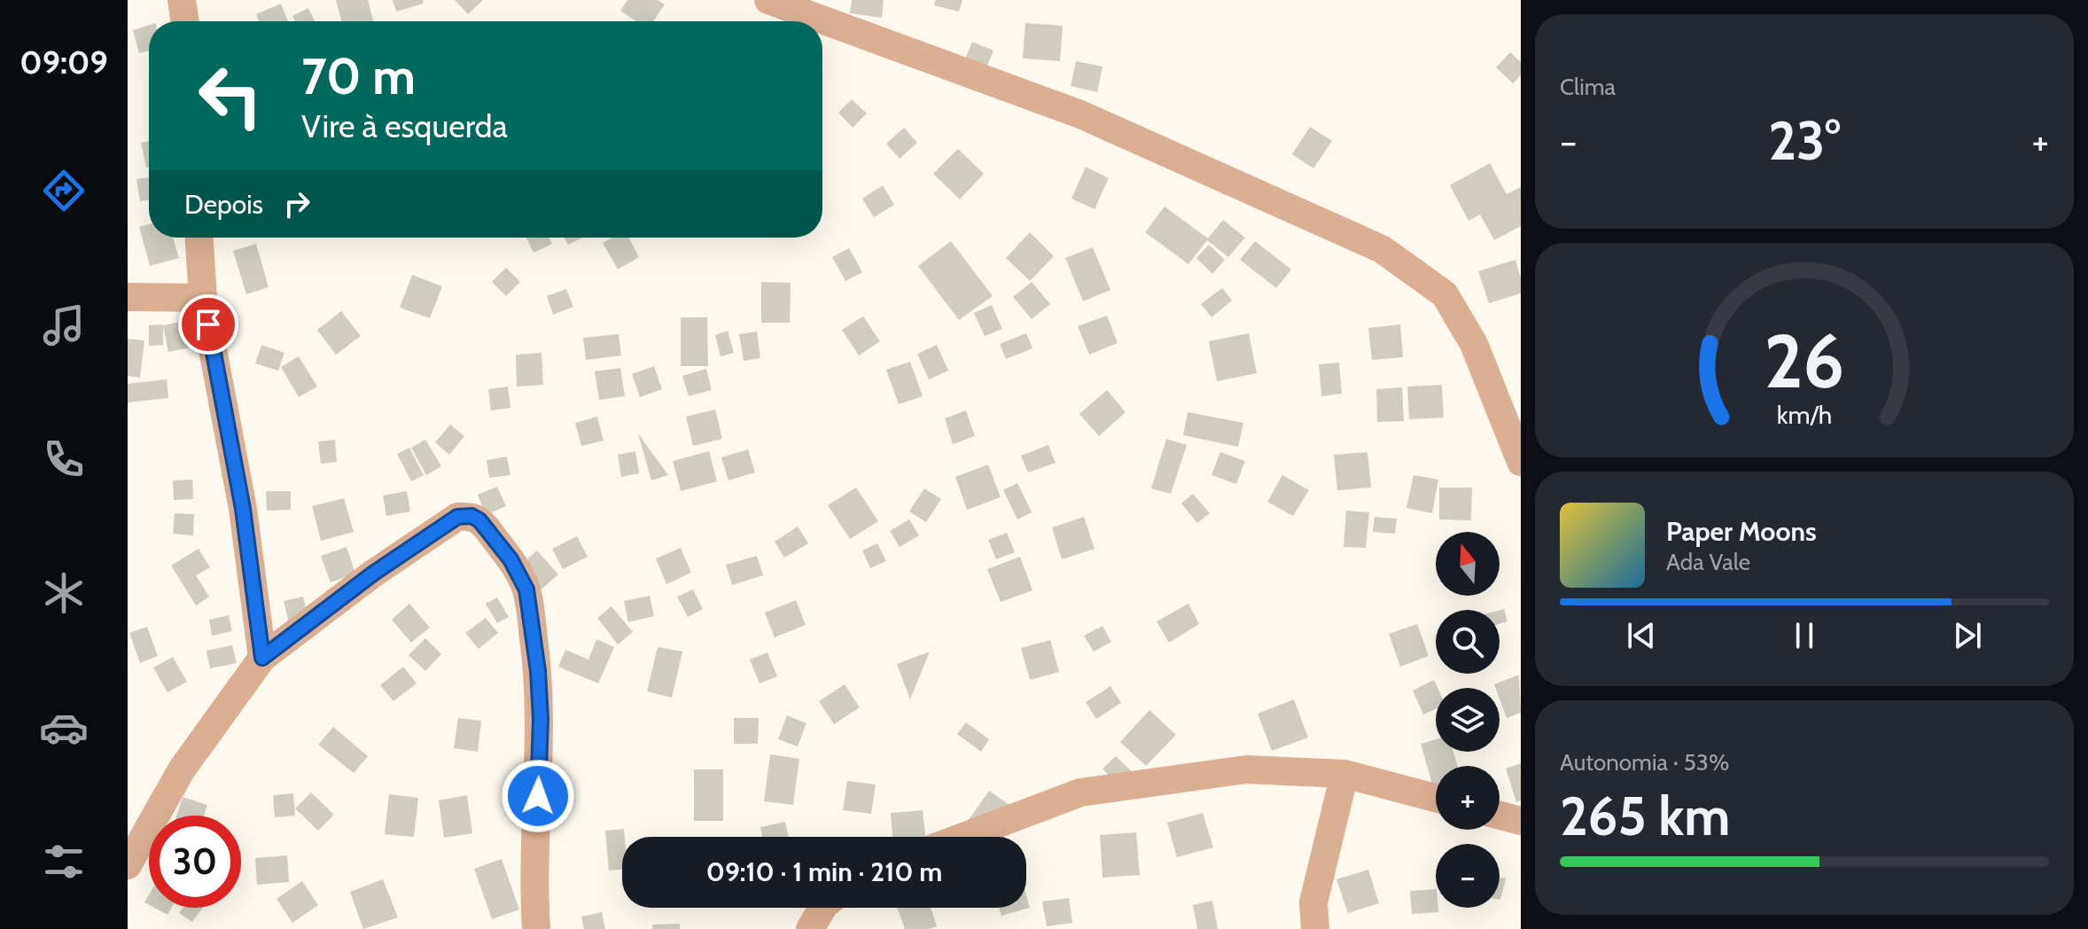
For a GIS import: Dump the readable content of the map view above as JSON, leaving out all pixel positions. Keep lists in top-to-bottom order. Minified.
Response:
{"north":"top","page":{"tabs":"09:09","tile":["Clima",["Autonomia · 53%","265 km"]],"turn":["70 m","Vire à esquerda"],"heat":["−","23°","+"],"then":"Depois","song":["Paper Moons","Ada Vale"],"map_buttons":["+","−"],"limit":"30","trip":"09:10 · 1 min · 210 m","gauge":["26","km/h"]}}
